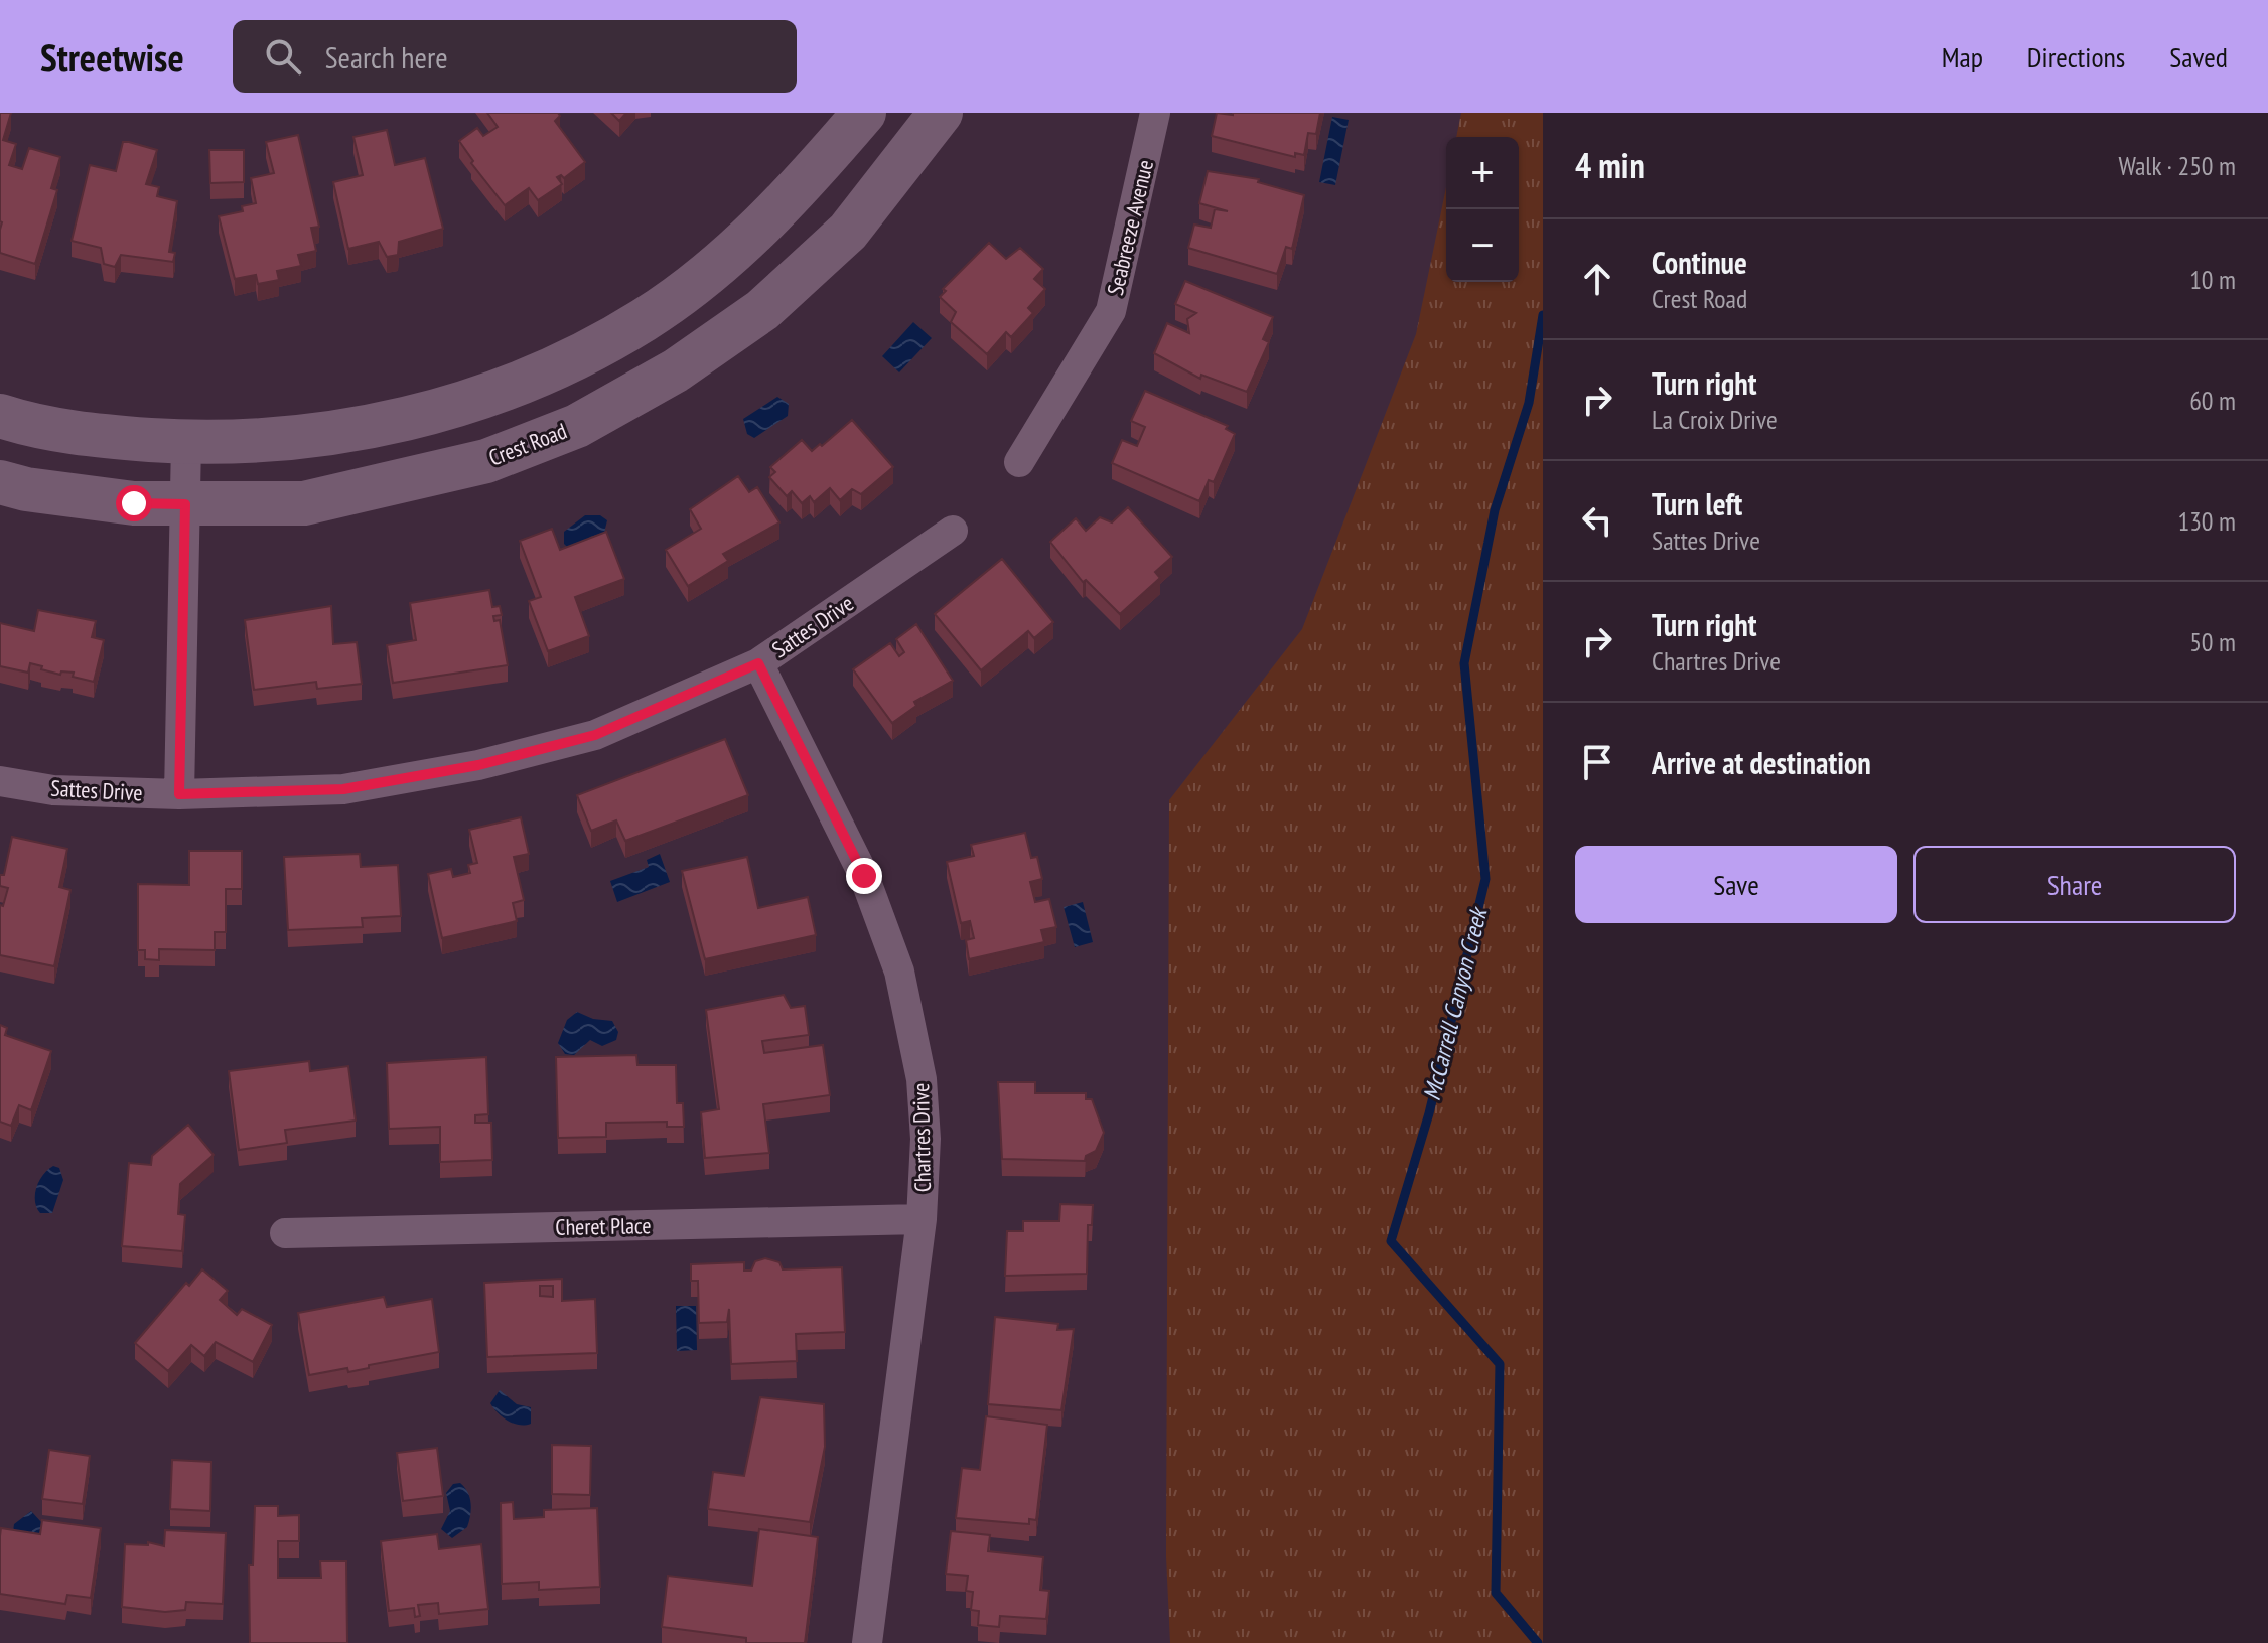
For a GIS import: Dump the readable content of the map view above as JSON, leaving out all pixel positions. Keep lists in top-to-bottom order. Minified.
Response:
{"streets":{"main road":["Crest Road"],"street":["Seabreeze Avenue","Sattes Drive","Chartres Drive","Cheret Place"]},"crossings":[["Sattes Drive","Chartres Drive"],["Chartres Drive","Cheret Place"]],"water":["McCarrell Canyon Creek"],"page":{"header":"Streetwise","search":"Search here","nav":["Map","Directions","Saved"],"heading":["4 min","Walk · 250 m"],"map_buttons":["+","−"],"list":[["Continue","Crest Road","10 m"],["Turn right","La Croix Drive","60 m"],["Turn left","Sattes Drive","130 m"],["Turn right","Chartres Drive","50 m"],"Arrive at destination"],"buttons":["Save","Share"]}}
